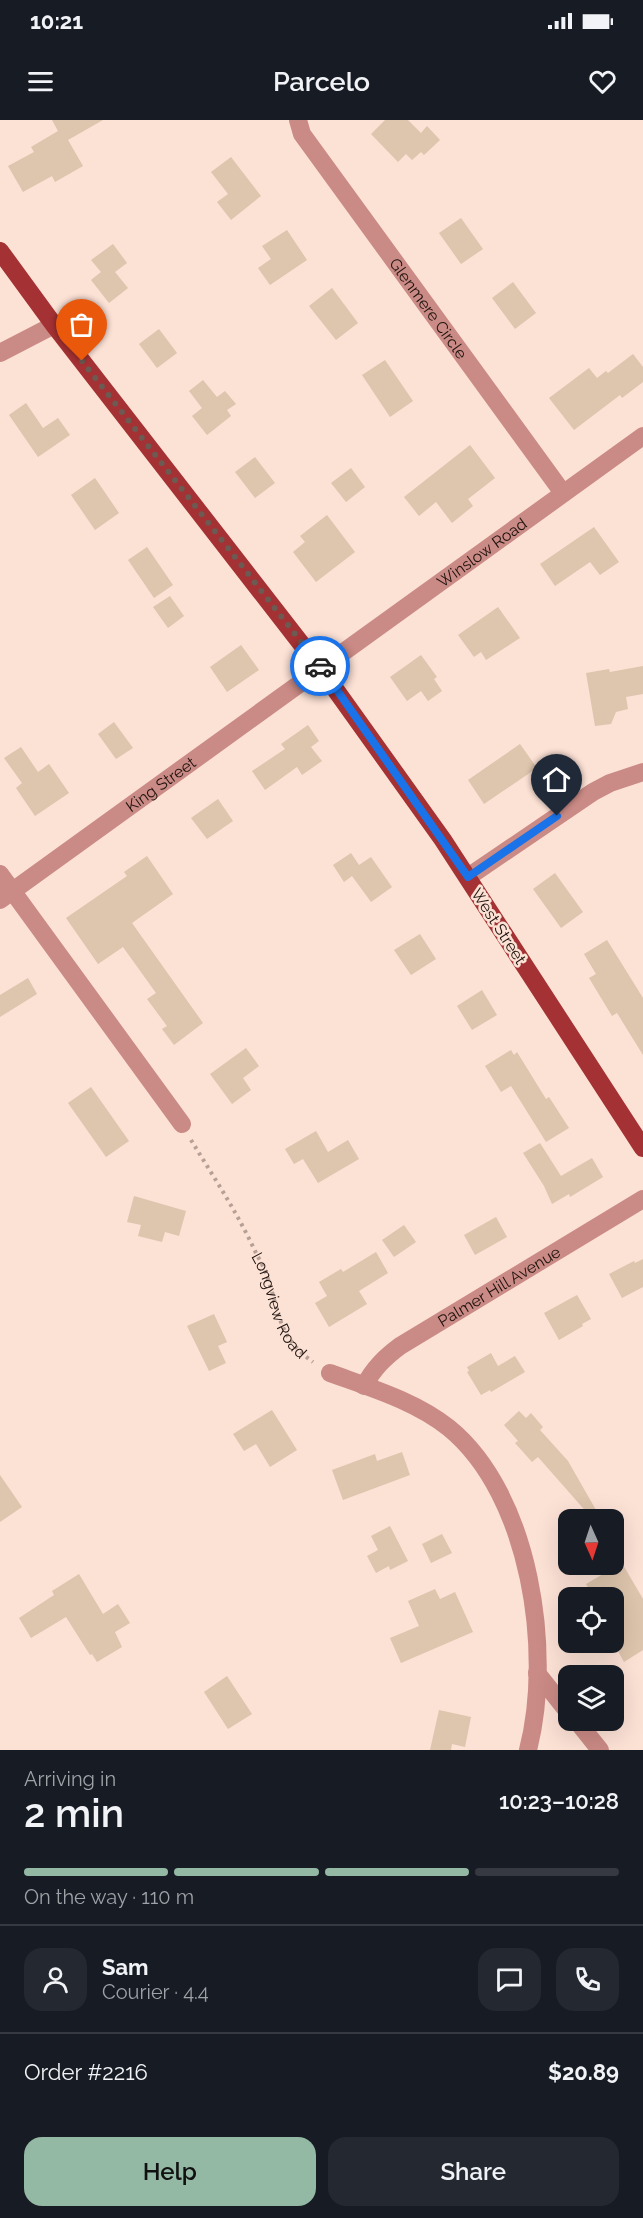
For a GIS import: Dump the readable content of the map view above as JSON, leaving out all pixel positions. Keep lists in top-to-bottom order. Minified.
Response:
{"streets":{"main road":["West Street"],"street":["Glenmere Circle","Winslow Road","King Street","Palmer Hill Avenue"],"path":["Longview Road"]},"crossings":[["Glenmere Circle","Winslow Road"],["Winslow Road","King Street"],["Winslow Road","West Street"],["King Street","West Street"]],"north":"bottom","page":{"status":"10:21","header":"Parcelo","heading":["2 min","Arriving in","10:23–10:28"],"panel":["Sam","Courier · 4.4","Order #2216","$20.89"],"bar":"On the way · 110 m","buttons":["Help","Share"]}}
